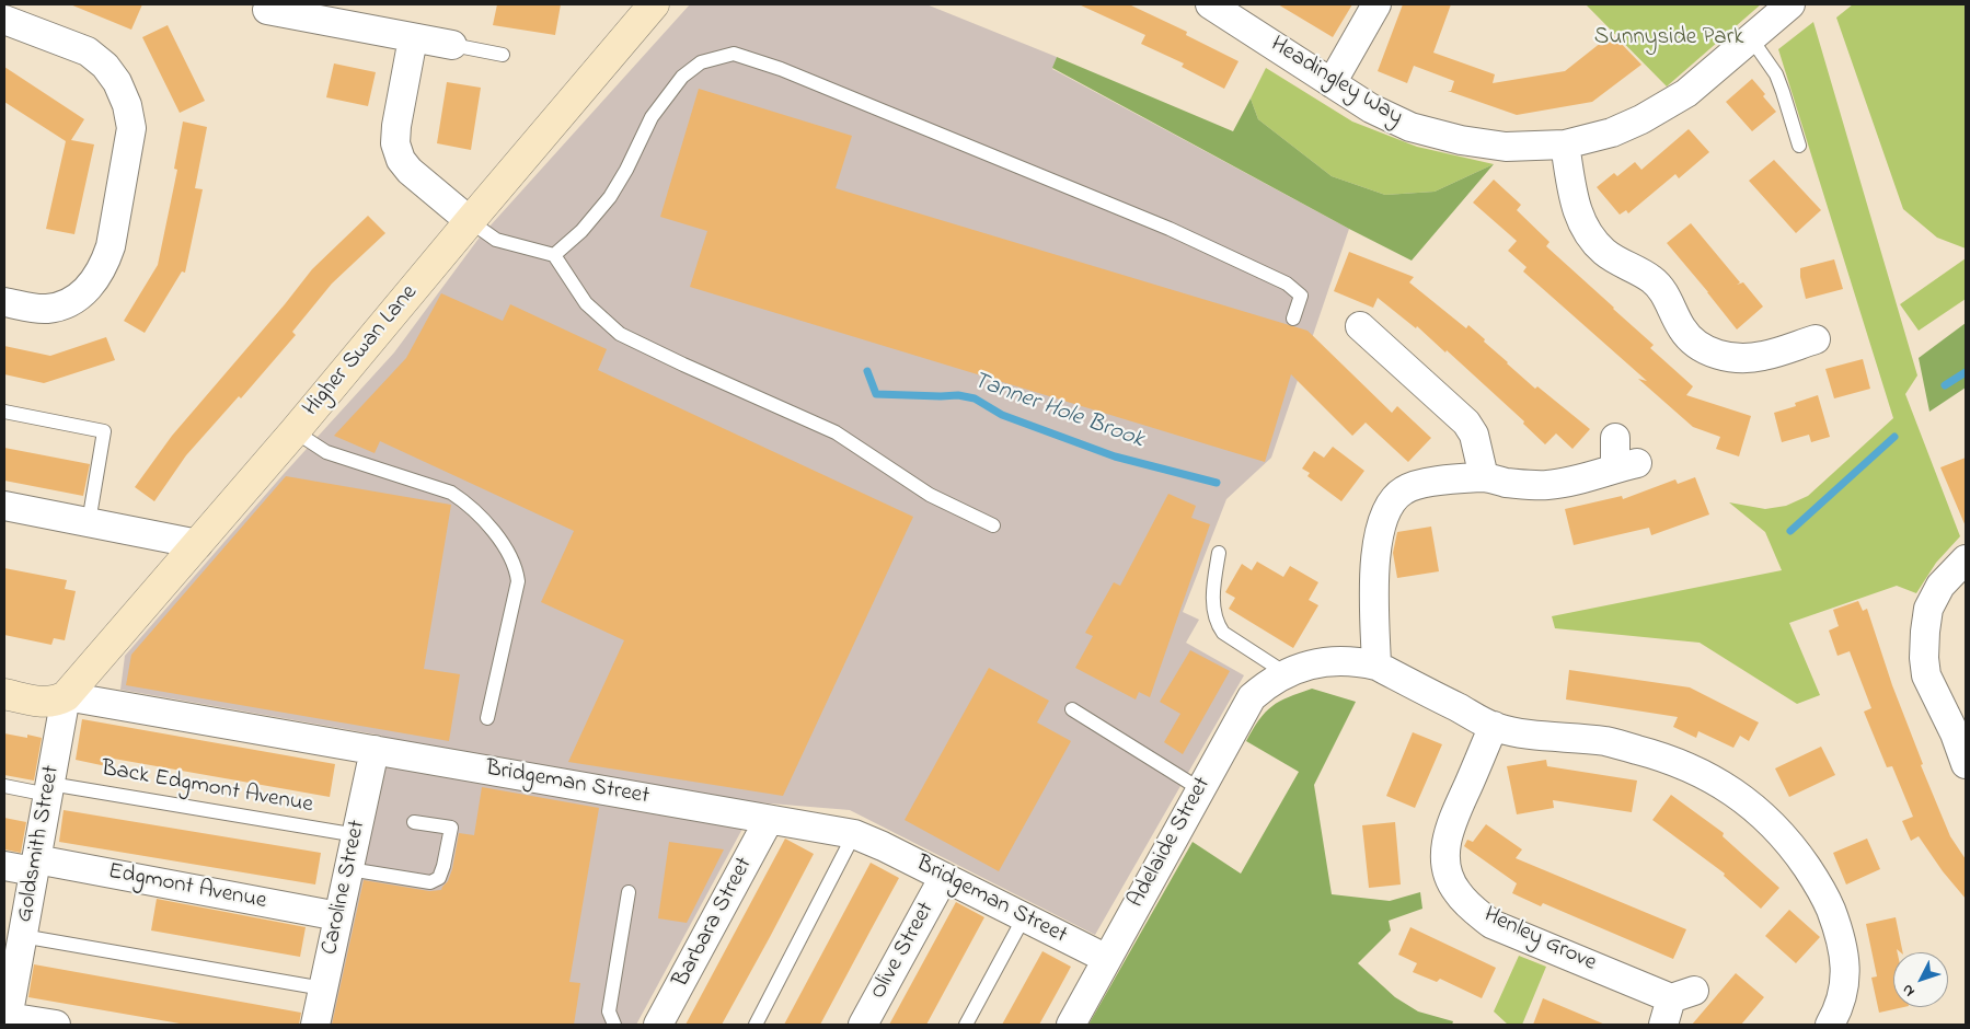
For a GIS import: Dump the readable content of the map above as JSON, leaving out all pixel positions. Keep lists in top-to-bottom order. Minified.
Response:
{"streets":{"street":["Headingley Way","Higher Swan Lane","Bridgeman Street","Adelaide Street","Goldsmith Street","Edgmont Avenue","Caroline Street","Barbara Street","Henley Grove","Olive Street"],"lane":["Back Edgmont Avenue"]},"crossings":[["Higher Swan Lane","Bridgeman Street"],["Higher Swan Lane","Goldsmith Street"],["Bridgeman Street","Adelaide Street"],["Bridgeman Street","Goldsmith Street"],["Bridgeman Street","Caroline Street"],["Bridgeman Street","Barbara Street"],["Bridgeman Street","Olive Street"],["Back Edgmont Avenue","Goldsmith Street"],["Back Edgmont Avenue","Caroline Street"],["Adelaide Street","Henley Grove"],["Goldsmith Street","Edgmont Avenue"],["Edgmont Avenue","Caroline Street"]],"water":["Tanner Hole Brook"],"parks":["Sunnyside Park"],"north":"bottom left"}
